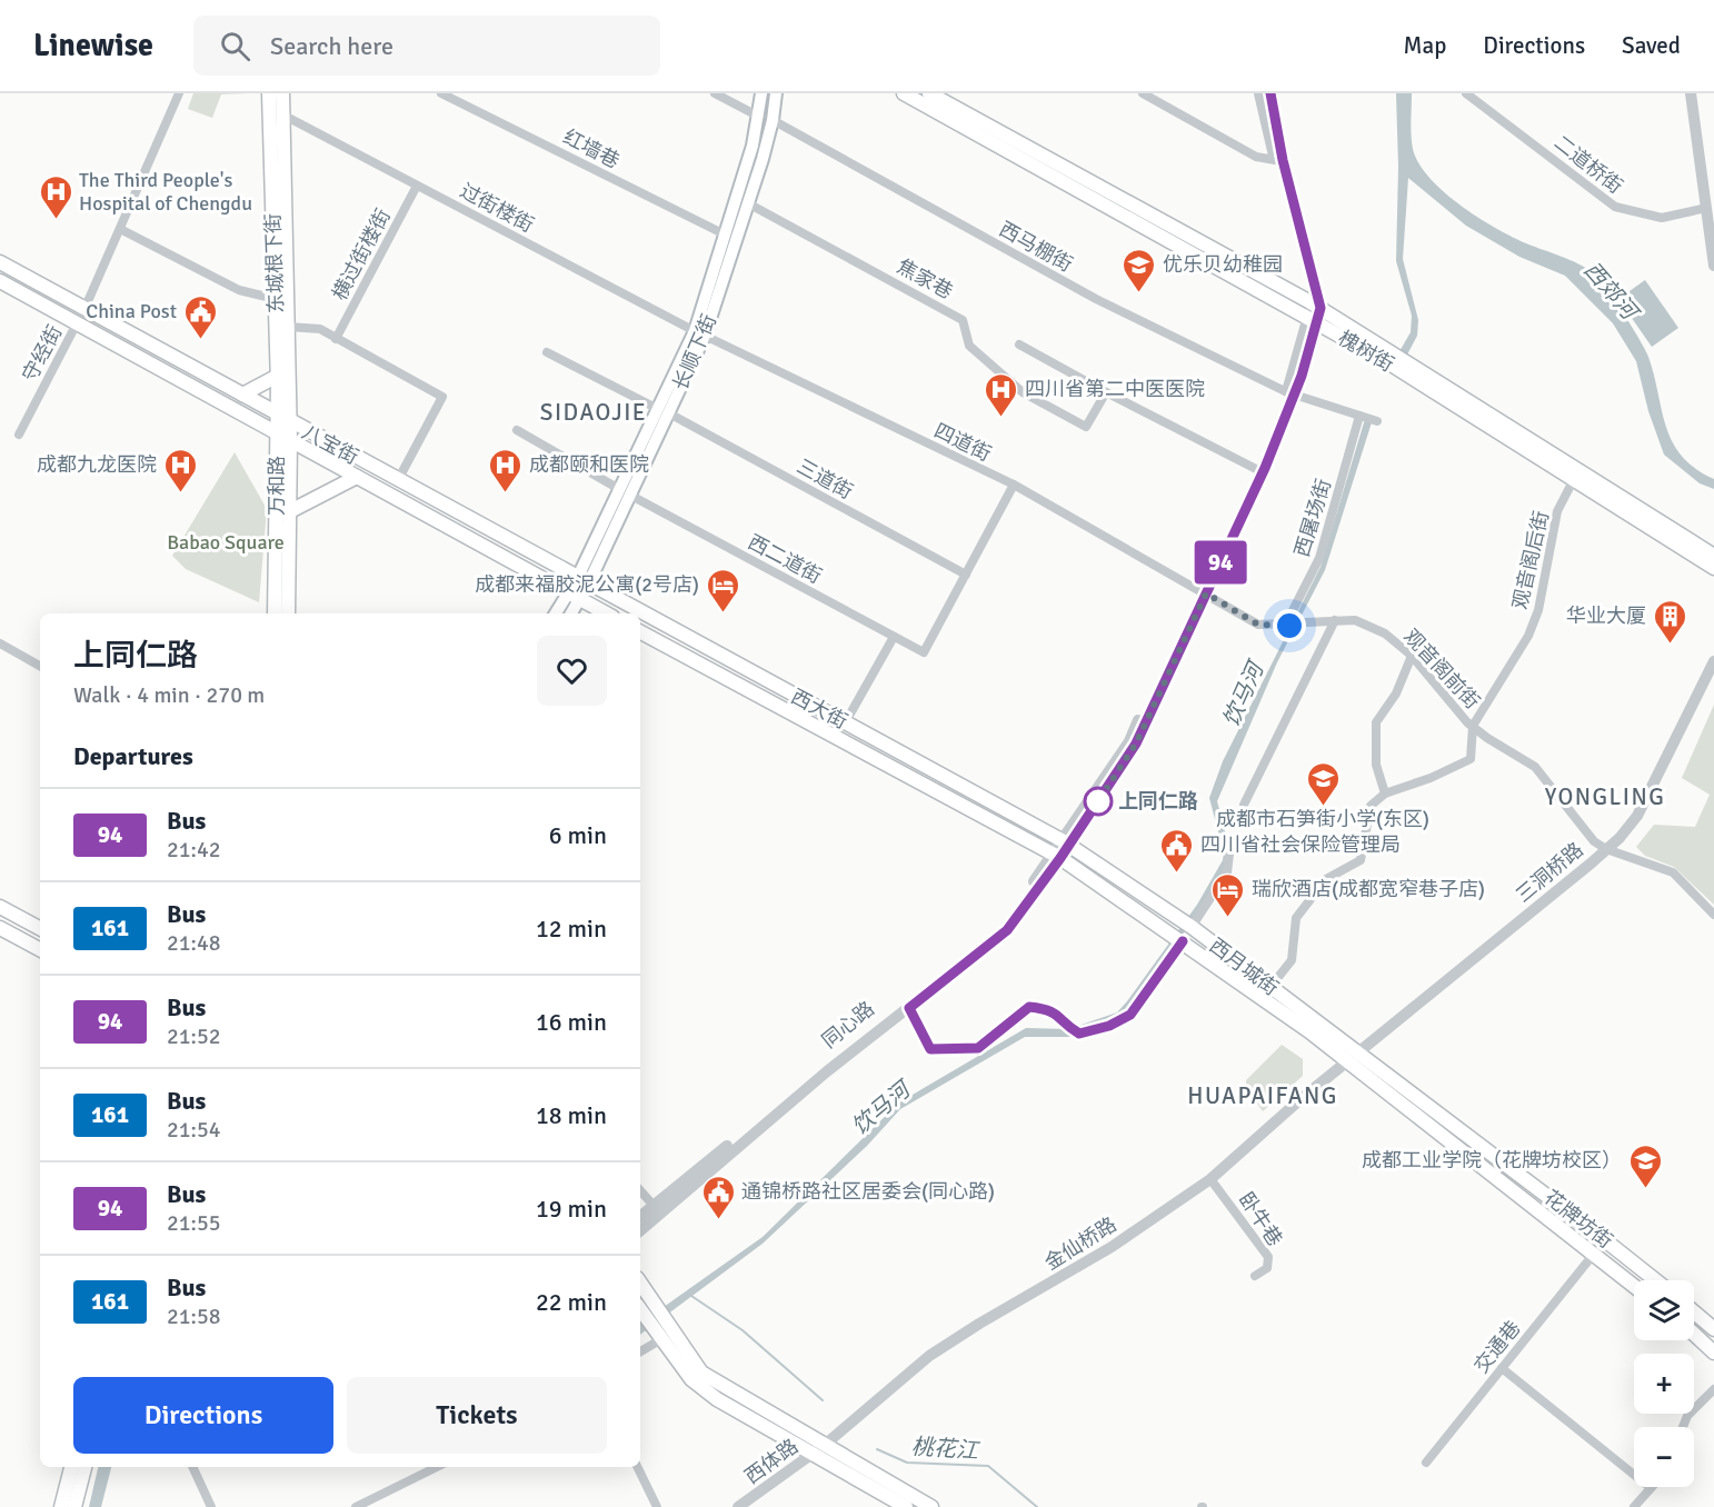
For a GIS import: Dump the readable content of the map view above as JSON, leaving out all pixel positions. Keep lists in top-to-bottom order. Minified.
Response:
{"streets":{"main road":["东城根下街","槐树街","长顺下街","八宝街","万和路","西大街","西月城街","花牌坊街"],"street":["红墙巷","二道桥街","过街楼街","西马棚街","横过街楼街","焦家巷","守经街","四道街","三道街","西屠场街","西二道街","观音阁后街","观音阁前街","三洞桥路","同心路","卧牛巷","金仙桥路","交通巷","西体路"]},"crossings":[["红墙巷","长顺下街"],["过街楼街","横过街楼街"],["过街楼街","东城根下街"],["过街楼街","长顺下街"],["过街楼街","四道街"],["西马棚街","长顺下街"],["东城根下街","八宝街"],["东城根下街","万和路"],["焦家巷","长顺下街"],["槐树街","观音阁后街"],["长顺下街","四道街"],["长顺下街","八宝街"],["长顺下街","三道街"],["长顺下街","西二道街"],["长顺下街","西大街"],["守经街","八宝街"],["四道街","西屠场街"],["四道街","观音阁前街"],["八宝街","万和路"],["八宝街","西大街"],["三道街","西二道街"],["西屠场街","观音阁前街"],["观音阁后街","观音阁前街"],["观音阁前街","三洞桥路"],["西大街","西月城街"],["西大街","同心路"],["三洞桥路","西月城街"],["三洞桥路","花牌坊街"],["三洞桥路","金仙桥路"],["西月城街","同心路"],["西月城街","花牌坊街"],["西月城街","金仙桥路"],["卧牛巷","金仙桥路"],["花牌坊街","金仙桥路"],["花牌坊街","交通巷"],["金仙桥路","西体路"]],"districts":["SIDAOJIE","YONGLING","HUAPAIFANG"],"water":["西郊河","饮马河","桃花江"],"parks":["Babao Square"],"places":{"hospital":["The Third People's Hospital of Chengdu","四川省第二中医医院","成都九龙医院","成都颐和医院"],"school or university":["优乐贝幼稚园","成都市石笋街小学(东区)","成都工业学院（花牌坊校区）"],"public building":["China Post","四川省社会保险管理局","通锦桥路社区居委会(同心路)"],"hotel":["成都来福胶泥公寓(2号店)","瑞欣酒店(成都宽窄巷子店)"],"building":["华业大厦"],"other":["上同仁路"]},"lines":["bus line 94"],"page":{"header":"Linewise","search":"Search here","nav":["Map","Directions","Saved"],"on_map":"94","heading":[["上同仁路","Walk · 4 min · 270 m"],"Departures"],"list":[{"mark":"94","name":"Bus","note":"21:42","value":"6 min"},{"mark":"161","name":"Bus","note":"21:48","value":"12 min"},{"mark":"94","name":"Bus","note":"21:52","value":"16 min"},{"mark":"161","name":"Bus","note":"21:54","value":"18 min"},{"mark":"94","name":"Bus","note":"21:55","value":"19 min"},{"mark":"161","name":"Bus","note":"21:58","value":"22 min"}],"map_buttons":["+","−"],"buttons":["Directions","Tickets"]}}
